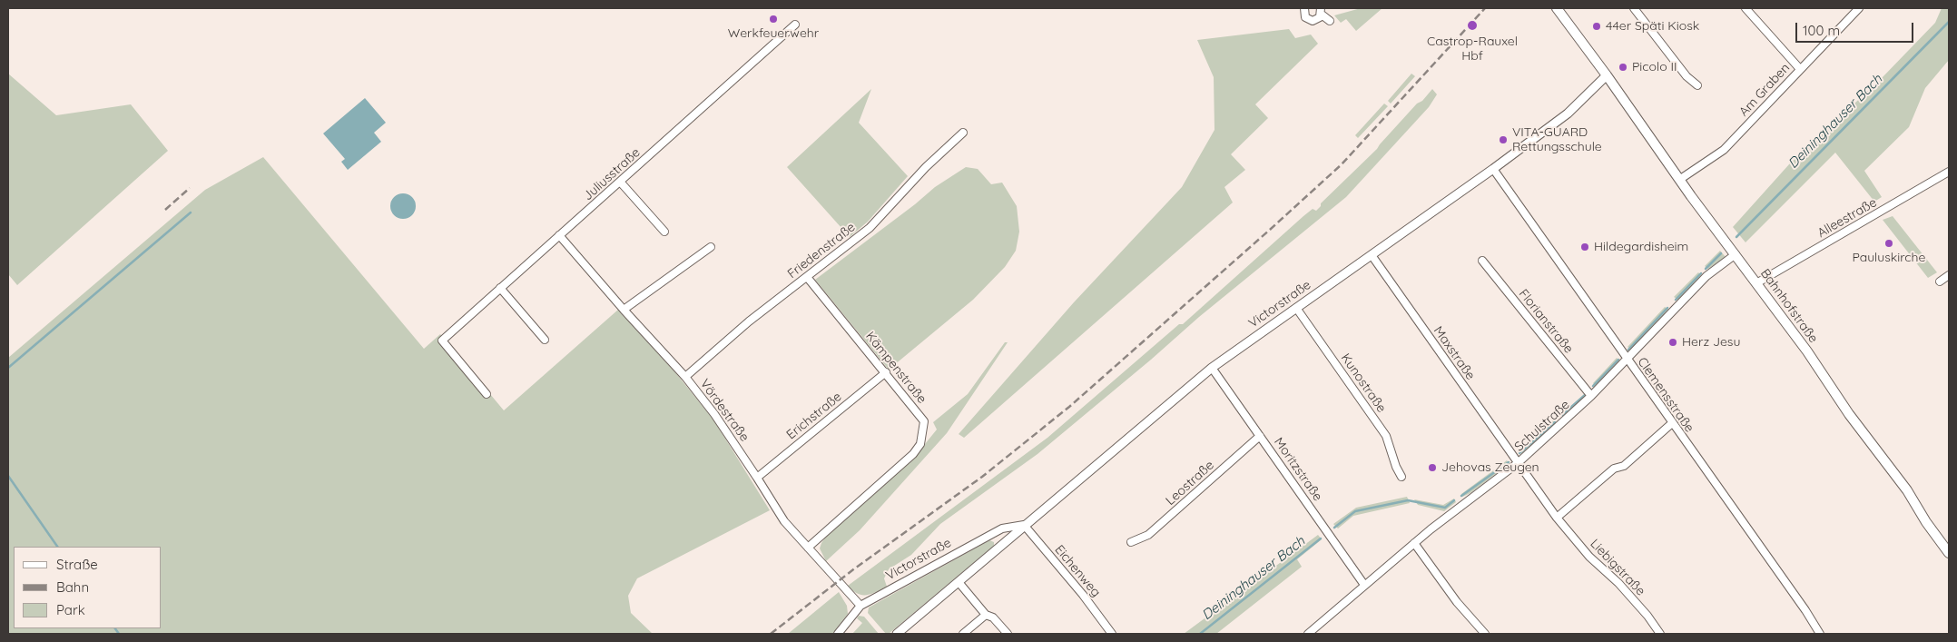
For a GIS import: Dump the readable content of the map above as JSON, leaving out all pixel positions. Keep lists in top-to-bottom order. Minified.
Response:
{"streets":{"main road":["Bahnhofstraße"],"street":["Am Graben","Juliusstraße","Alleestraße","Friedenstraße","Victorstraße","Florianstraße","Maxstraße","Kämpenstraße","Kunostraße","Clemensstraße","Vördestraße","Erichstraße","Schulstraße","Moritzstraße","Leostraße","Liebigstraße","Eichenweg"]},"crossings":[["Am Graben","Bahnhofstraße"],["Juliusstraße","Vördestraße"],["Alleestraße","Bahnhofstraße"],["Friedenstraße","Kämpenstraße"],["Friedenstraße","Vördestraße"],["Victorstraße","Bahnhofstraße"],["Victorstraße","Maxstraße"],["Victorstraße","Kunostraße"],["Victorstraße","Clemensstraße"],["Victorstraße","Vördestraße"],["Victorstraße","Moritzstraße"],["Victorstraße","Eichenweg"],["Bahnhofstraße","Schulstraße"],["Florianstraße","Schulstraße"],["Maxstraße","Schulstraße"],["Maxstraße","Liebigstraße"],["Kämpenstraße","Vördestraße"],["Kämpenstraße","Erichstraße"],["Clemensstraße","Schulstraße"],["Vördestraße","Erichstraße"],["Schulstraße","Moritzstraße"],["Schulstraße","Liebigstraße"],["Moritzstraße","Leostraße"]],"water":["Deininghauser Bach"],"places":["Werkfeuerwehr","Castrop-Rauxel Hbf","44er Späti Kiosk","Picolo II","VITA-GUARD Rettungsschule","Pauluskirche","Hildegardisheim","Herz Jesu","Jehovas Zeugen"],"legend":["Straße","Bahn","Park"],"scale_bar":"100 m"}
